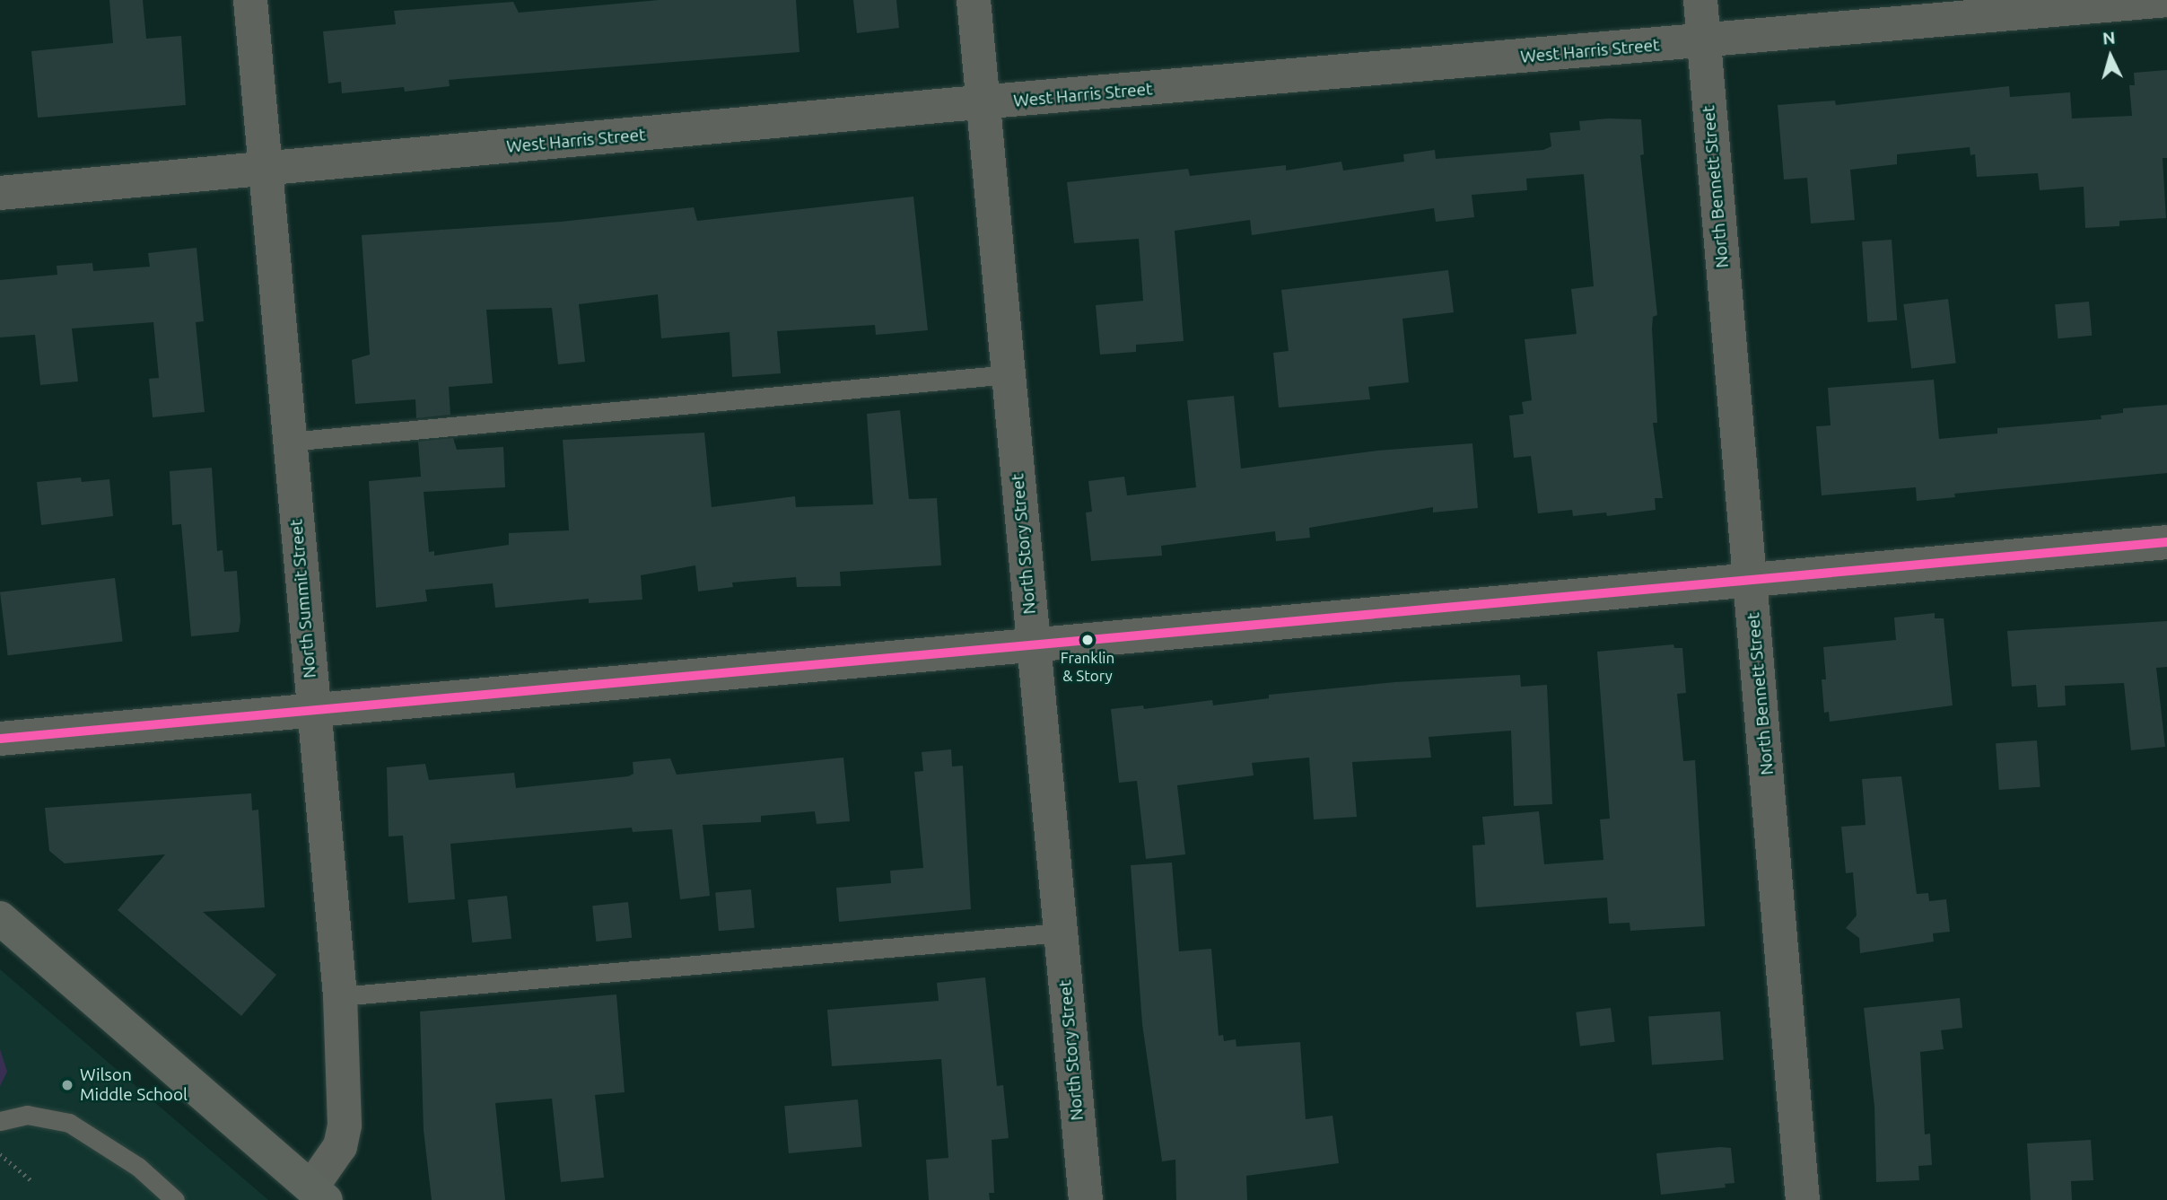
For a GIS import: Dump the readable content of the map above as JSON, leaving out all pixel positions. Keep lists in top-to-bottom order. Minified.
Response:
{"streets":{"street":["West Harris Street","North Bennett Street","North Story Street","North Summit Street"]},"crossings":[["West Harris Street","North Bennett Street"],["West Harris Street","North Story Street"],["West Harris Street","North Summit Street"]],"places":["Franklin & Story","Wilson Middle School"],"north":"top"}
